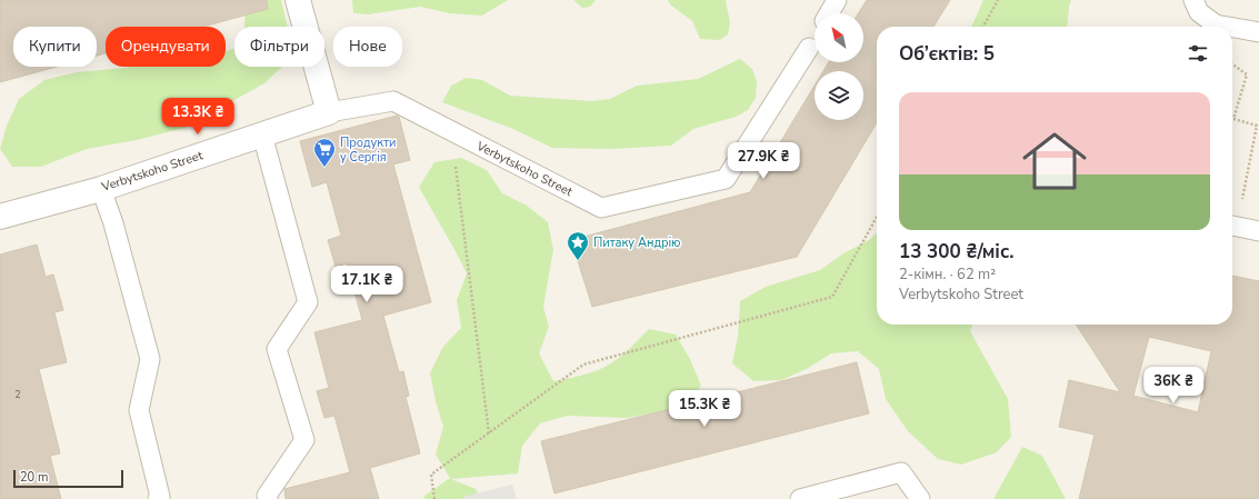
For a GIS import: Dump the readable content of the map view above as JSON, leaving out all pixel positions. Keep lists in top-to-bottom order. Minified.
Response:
{"streets":{"street":["Verbytskoho Street"]},"places":{"supermarket":["Продукти у Сергія"],"place":["Питаку Андрію"]},"house_numbers":["2"],"scale_bar":"20 m","north":"top left","page":{"chip":["Купити","Орендувати","Фільтри","Нове"],"heading":"Об’єктів: 5","list":[{"name":"13 300 ₴/міс.","note":"2-кімн. · 62 m² · Verbytskoho Street"}],"price":["13.3K ₴","27.9K ₴","17.1K ₴","36K ₴","15.3K ₴"],"scale":"20 m"}}
